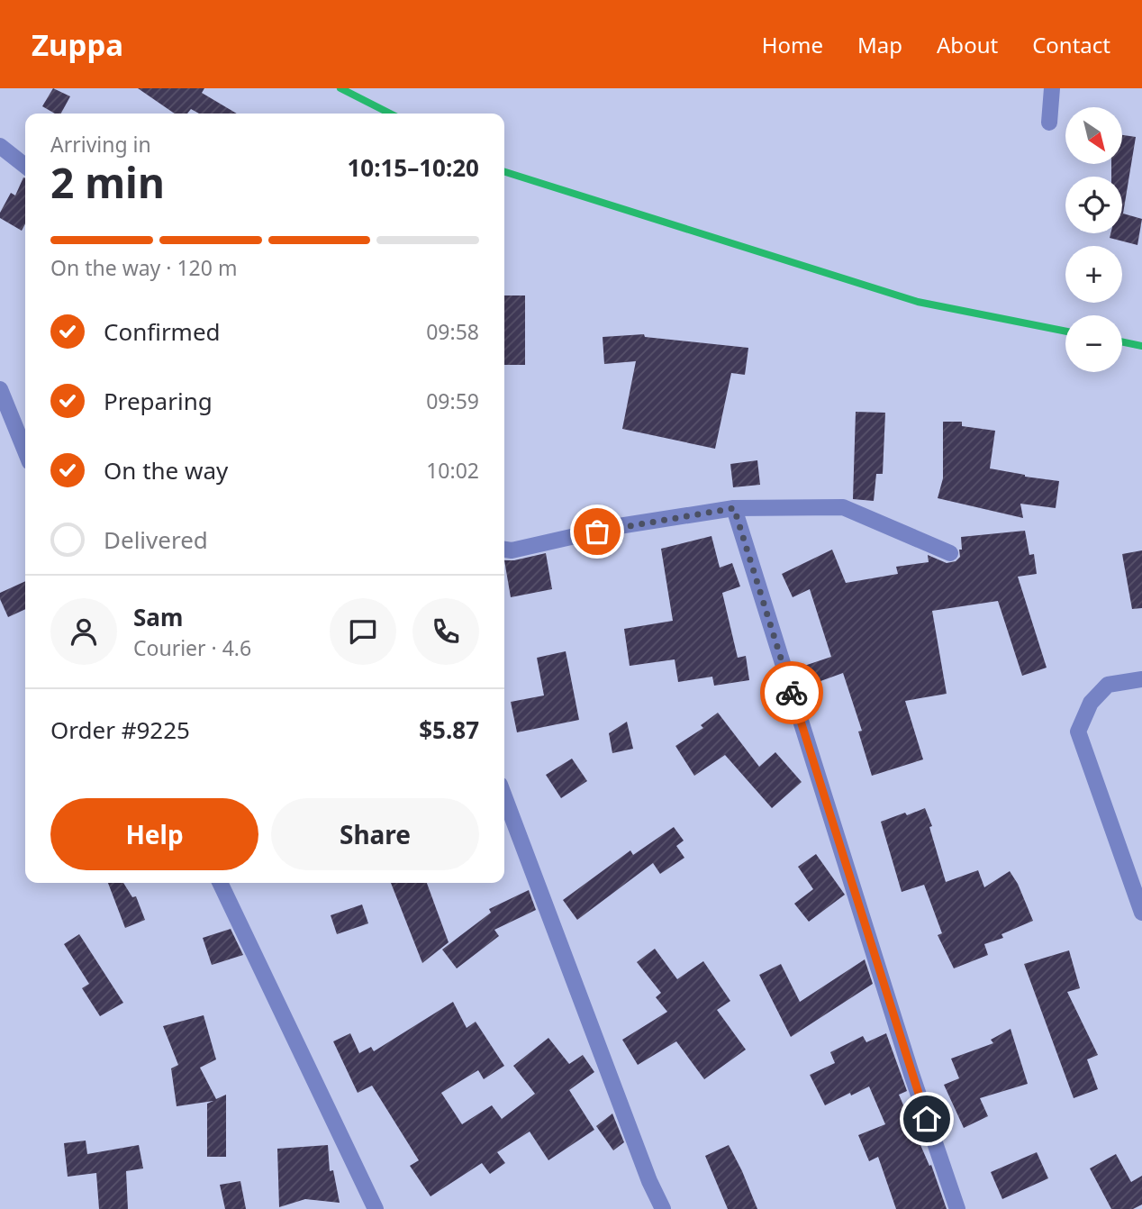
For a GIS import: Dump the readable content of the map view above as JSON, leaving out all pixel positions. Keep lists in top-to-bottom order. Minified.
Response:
{"north":"bottom right","page":{"header":"Zuppa","nav":["Home","Map","About","Contact"],"map_buttons":["+","−"],"heading":["2 min","Arriving in","10:15–10:20"],"panel":["Sam","Courier · 4.6","Order #9225","$5.87"],"bar":"On the way · 120 m","list":[["Confirmed","09:58"],["Preparing","09:59"],["On the way","10:02"],"Delivered"],"buttons":["Help","Share"]}}
